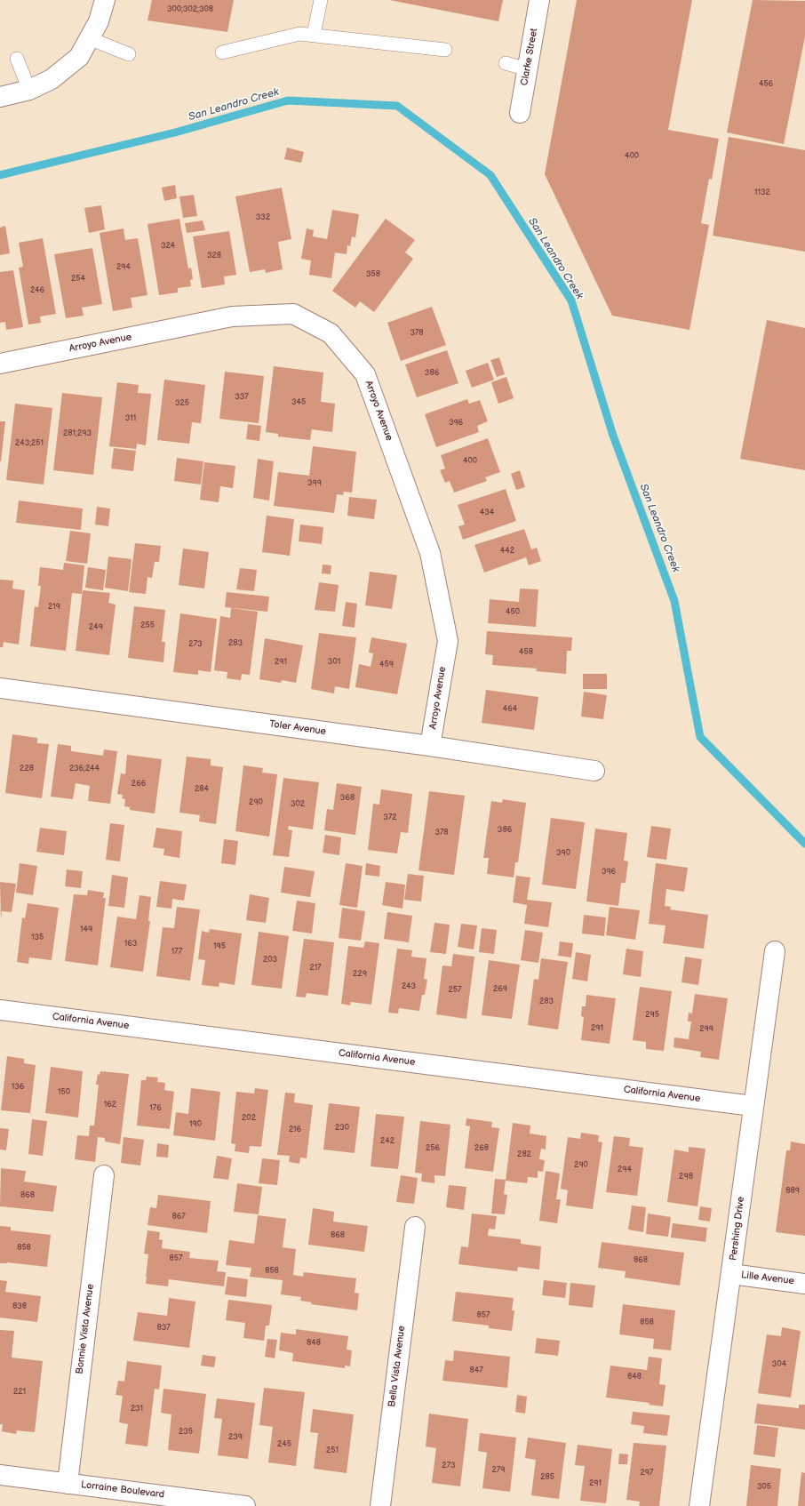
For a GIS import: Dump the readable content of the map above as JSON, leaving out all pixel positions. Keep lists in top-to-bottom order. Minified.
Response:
{"streets":{"street":["Clarke Street","Arroyo Avenue","Toler Avenue","California Avenue","Pershing Drive","Lille Avenue","Bonnie Vista Avenue","Bella Vista Avenue","Lorraine Boulevard"]},"crossings":[["Arroyo Avenue","Toler Avenue"],["California Avenue","Pershing Drive"],["Pershing Drive","Lille Avenue"],["Bonnie Vista Avenue","Lorraine Boulevard"]],"water":["San Leandro Creek"],"house_numbers":["300;302;308","456","400","1132","332","324","328","294","358","254","246","378","386","337","345","325","311","396","281;293","243;251","400","399","434","442","219","450","255","249","283","273","458","291","301","459","464","228","236;244","266","284","368","290","302","372","386","378","390","396","149","135","163","195","177","203","217","229","243","269","257","283","295","291","299","136","150","162","176","202","190","230","216","242","256","268","282","290","294","298","889","868","867","868","858","857","868","858","838","857","858","837","848","304","847","848","221","231","235","239","245","251","273","279","297","285","291","305"]}
